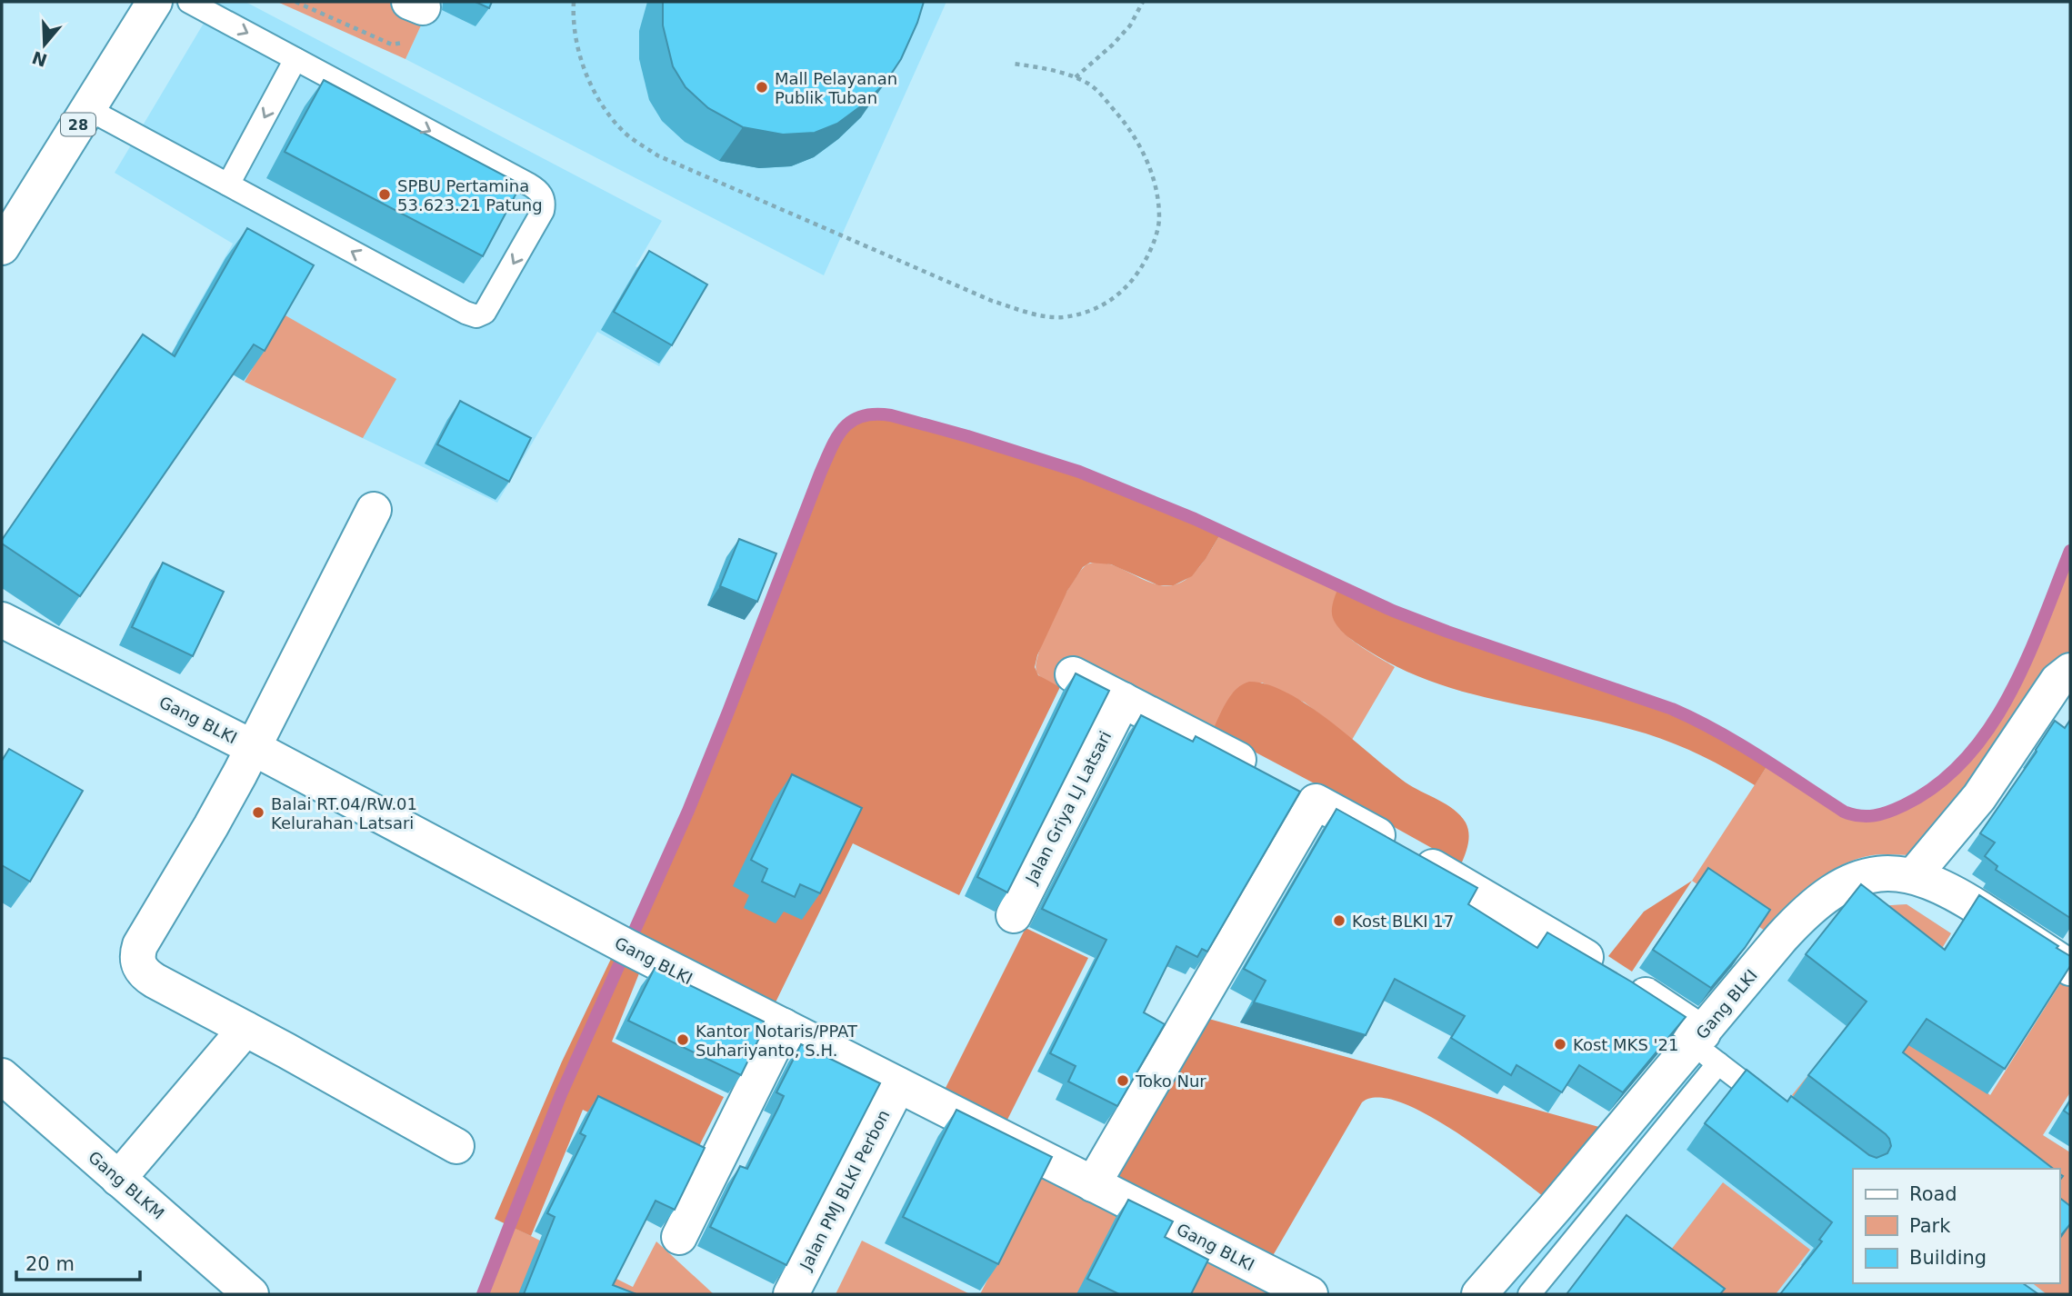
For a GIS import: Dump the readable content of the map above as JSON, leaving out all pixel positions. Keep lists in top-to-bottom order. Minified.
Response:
{"streets":{"main road":["28","Gang BLKI","Jalan Griya LJ Latsari","Gang BLKM","Jalan PMJ BLKI Perbon"]},"crossings":[["Gang BLKI","Jalan PMJ BLKI Perbon"]],"places":["Mall Pelayanan Publik Tuban","SPBU Pertamina 53.623.21 Patung","Balai RT.04/RW.01 Kelurahan Latsari","Kost BLKI 17","Kantor Notaris/PPAT Suhariyanto, S.H.","Kost MKS '21","Toko Nur"],"legend":["Road","Park","Building"],"scale_bar":"20 m","north":"bottom"}
